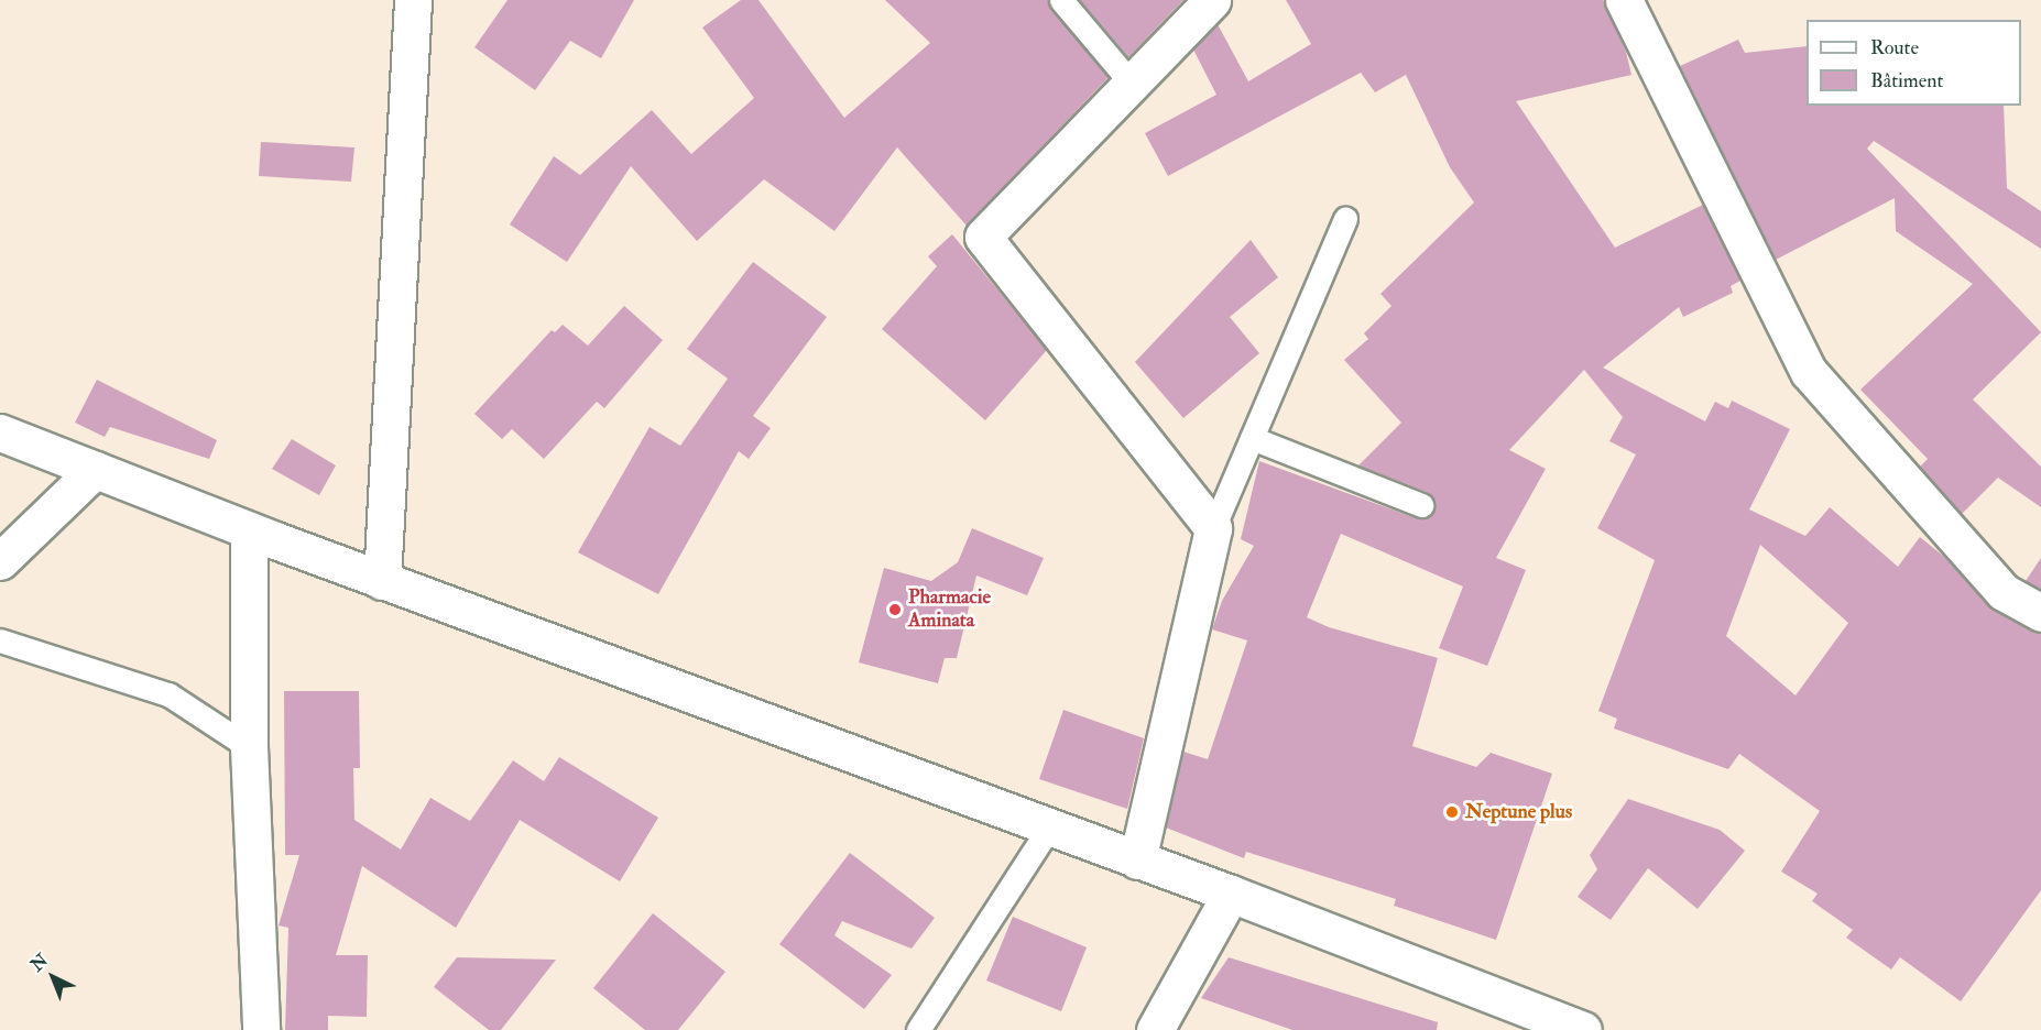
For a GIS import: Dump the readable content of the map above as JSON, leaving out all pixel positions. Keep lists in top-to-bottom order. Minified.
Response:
{"places":["Pharmacie Aminata","Neptune plus"],"legend":["Route","Bâtiment"],"north":"top left"}
